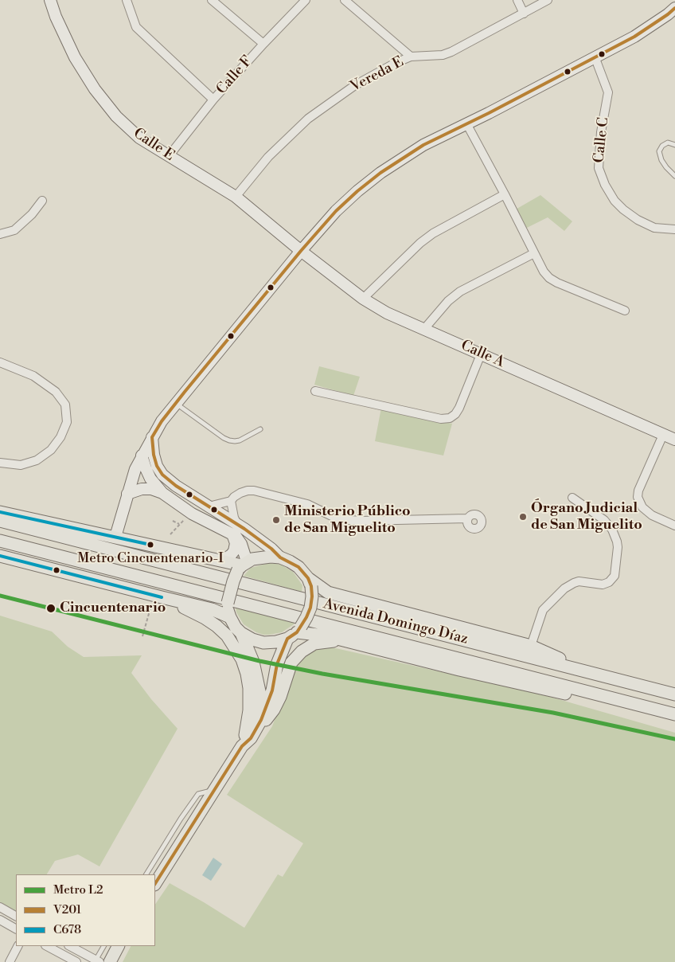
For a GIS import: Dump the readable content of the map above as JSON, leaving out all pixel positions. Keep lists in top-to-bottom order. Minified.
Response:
{"streets":{"main road":["Calle E","Calle A","Avenida Domingo Díaz"],"street":["Vereda E","Calle F","Calle C"]},"crossings":[["Vereda E","Calle E"],["Calle F","Calle E"],["Calle E","Calle A"]],"places":["Órgano Judicial de San Miguelito","Ministerio Público de San Miguelito","Metro Cincuentenario-I","Cincuentenario"],"lines":["transit line V201","transit line C678","metro line L2"],"legend":["Metro L2","V201","C678"]}
